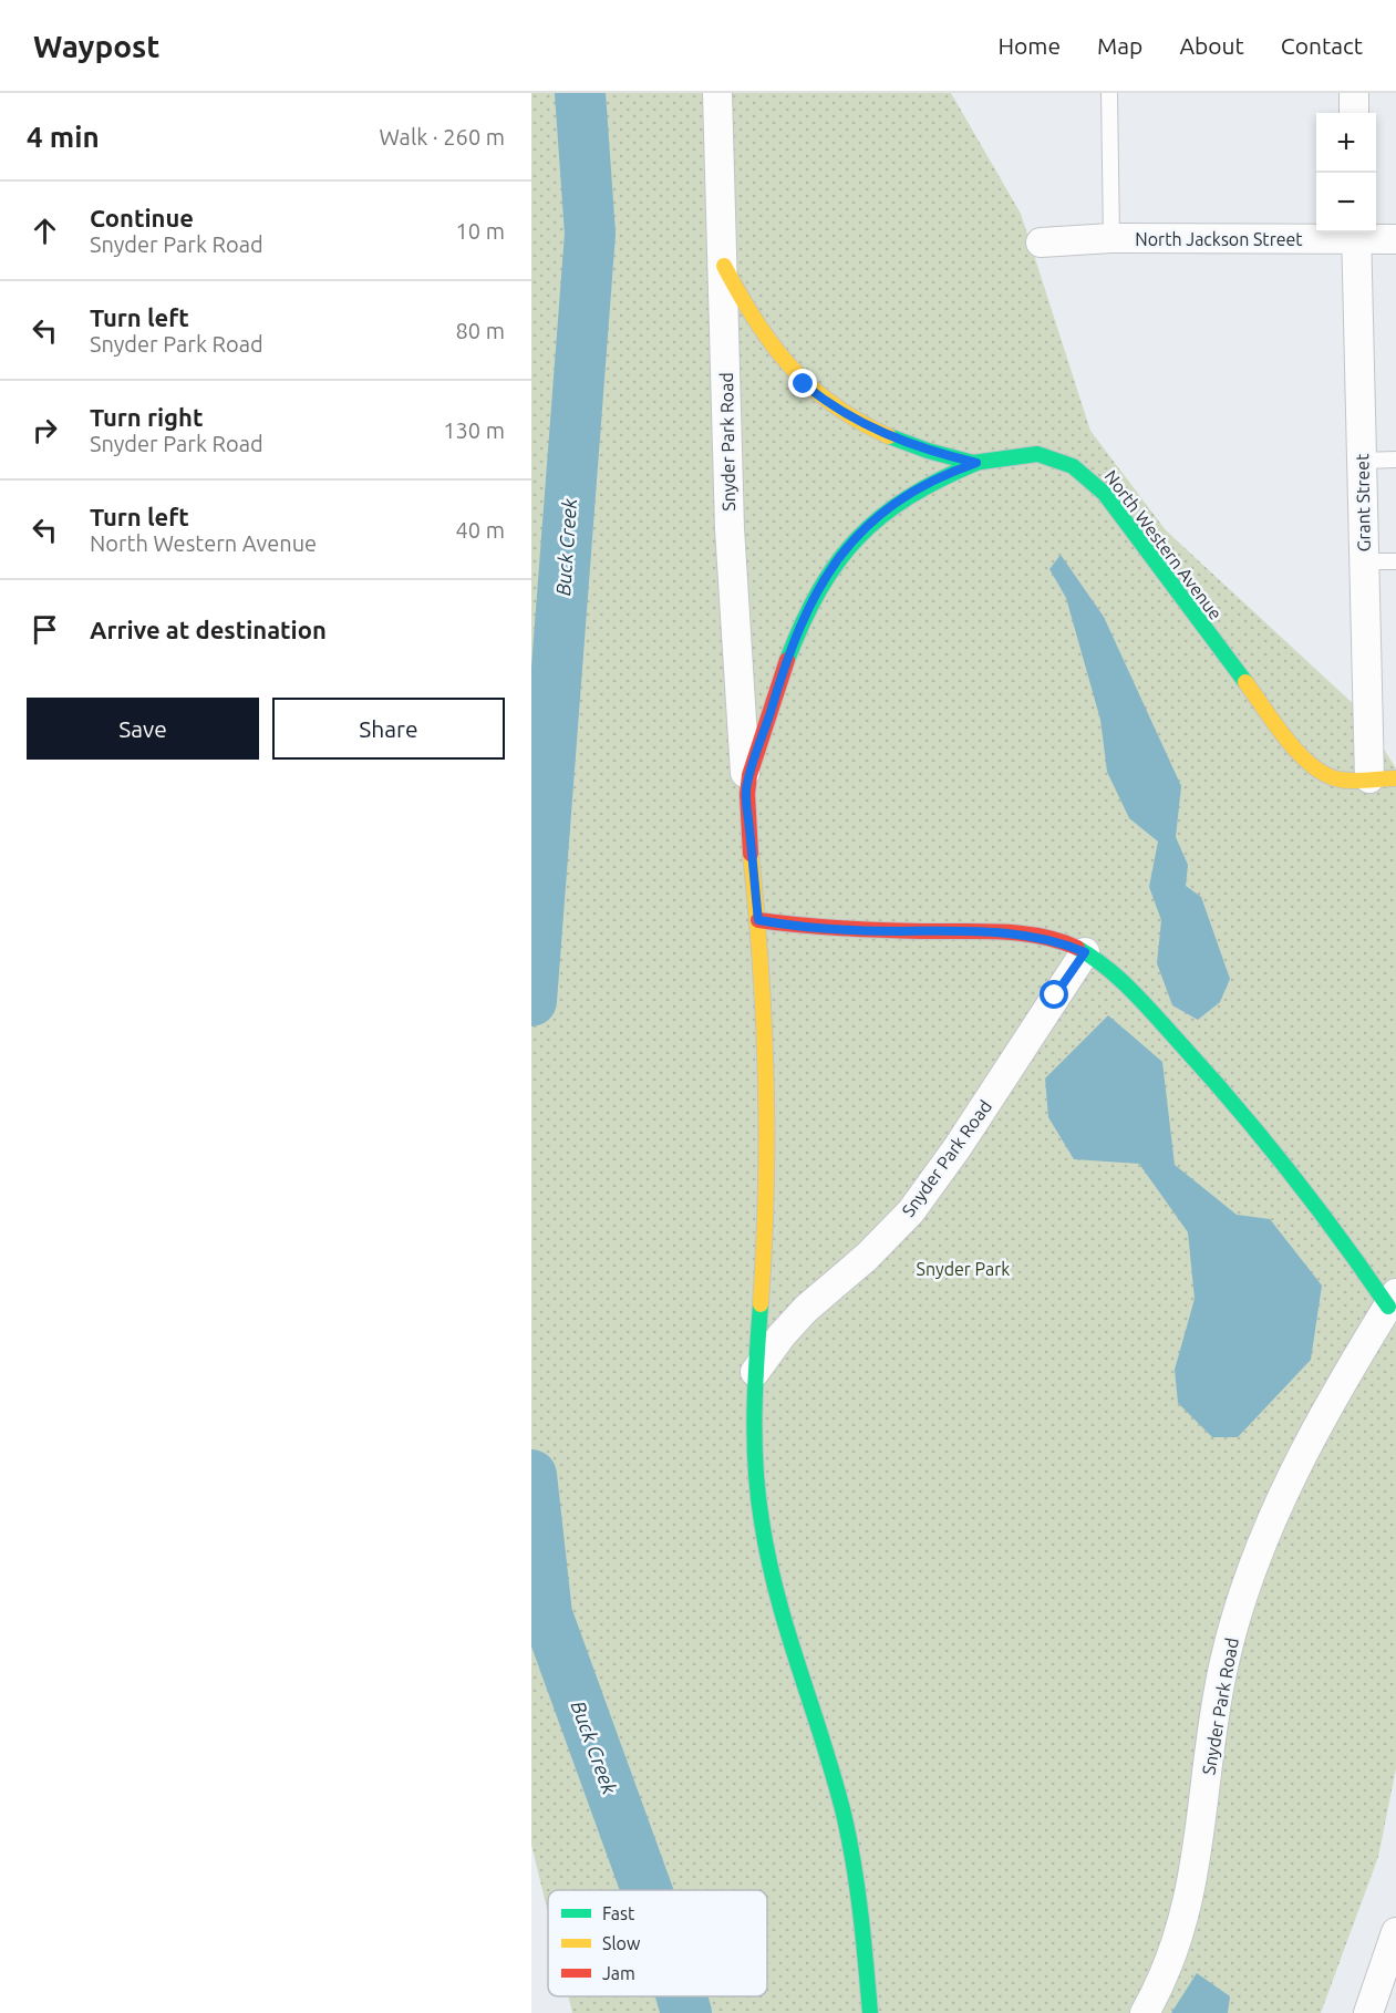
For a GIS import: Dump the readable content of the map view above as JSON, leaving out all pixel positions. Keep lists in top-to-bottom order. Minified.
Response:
{"streets":{"street":["North Jackson Street","Snyder Park Road","Grant Street","North Western Avenue"]},"crossings":[["North Jackson Street","Grant Street"],["Snyder Park Road","North Western Avenue"],["Grant Street","North Western Avenue"]],"water":["Buck Creek"],"parks":["Snyder Park"],"legend":["Fast","Slow","Jam"],"page":{"header":"Waypost","nav":["Home","Map","About","Contact"],"heading":["4 min","Walk · 260 m"],"map_buttons":["+","−"],"list":[["Continue","Snyder Park Road","10 m"],["Turn left","Snyder Park Road","80 m"],["Turn right","Snyder Park Road","130 m"],["Turn left","North Western Avenue","40 m"],"Arrive at destination"],"buttons":["Save","Share"]}}
